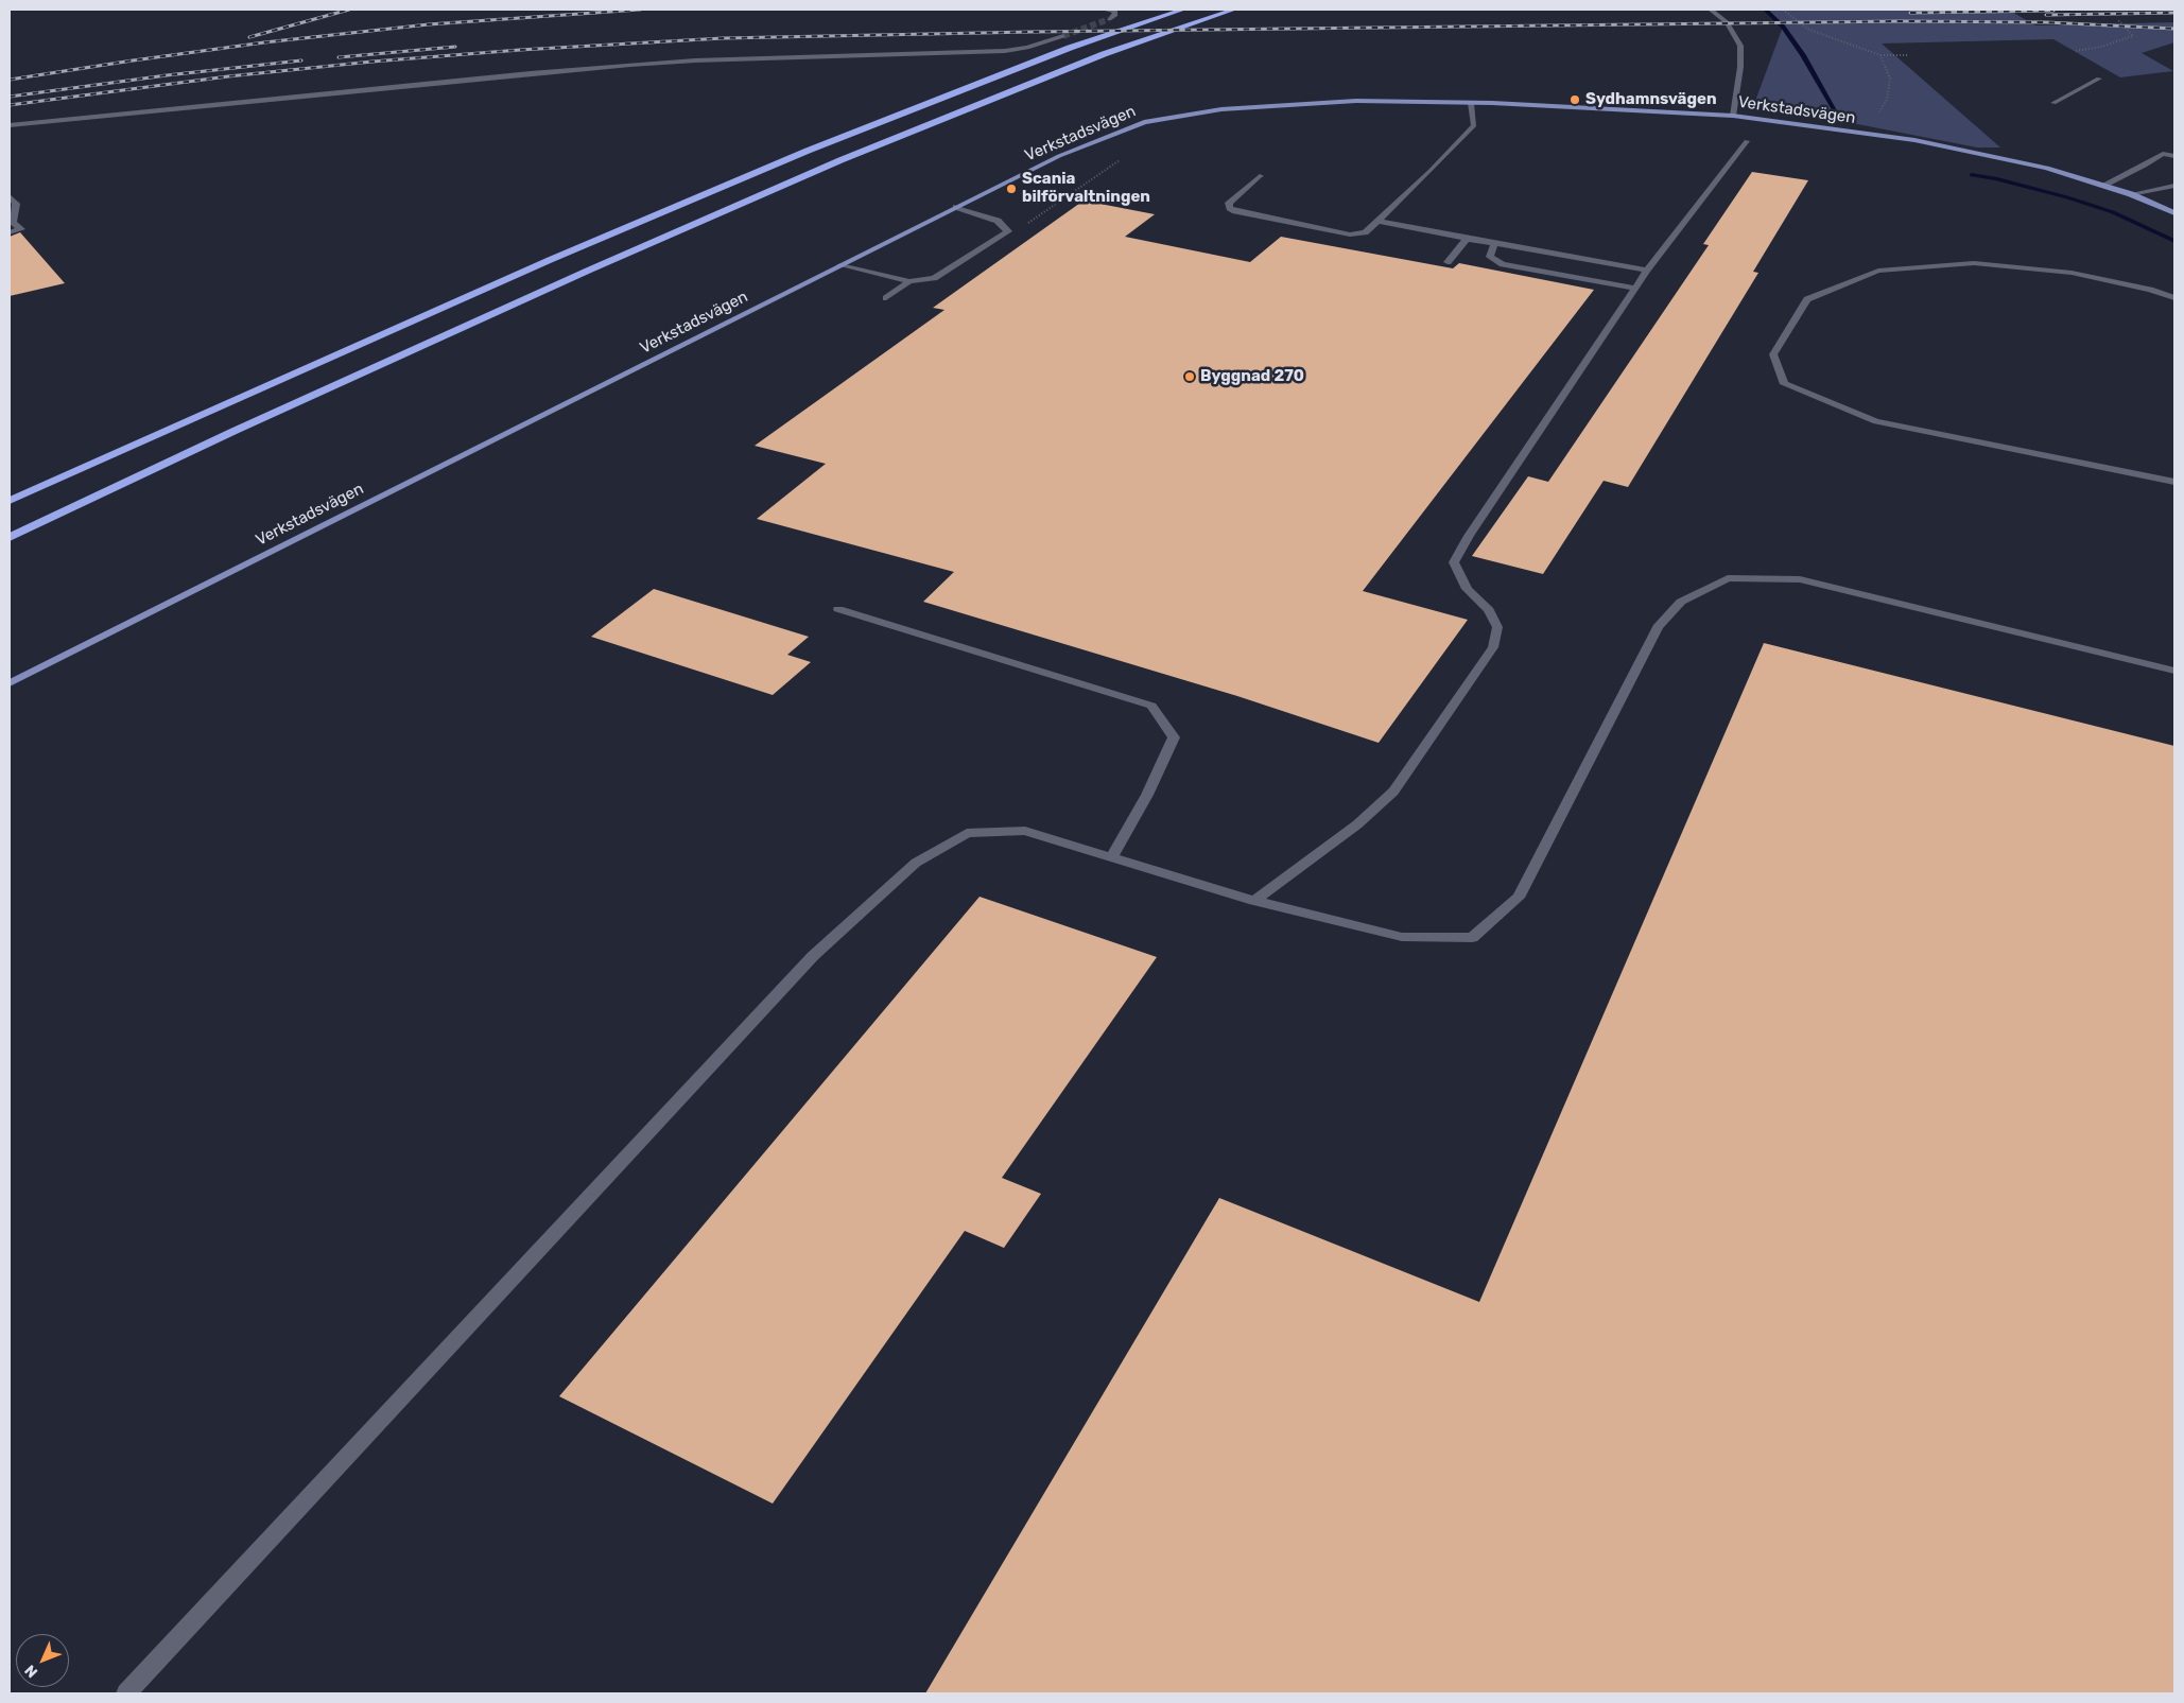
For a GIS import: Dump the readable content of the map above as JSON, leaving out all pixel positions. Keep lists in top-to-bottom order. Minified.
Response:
{"streets":{"main road":["Verkstadsvägen"]},"places":["Sydhamnsvägen","Scania bilförvaltningen","Byggnad 270"],"north":"bottom left"}
